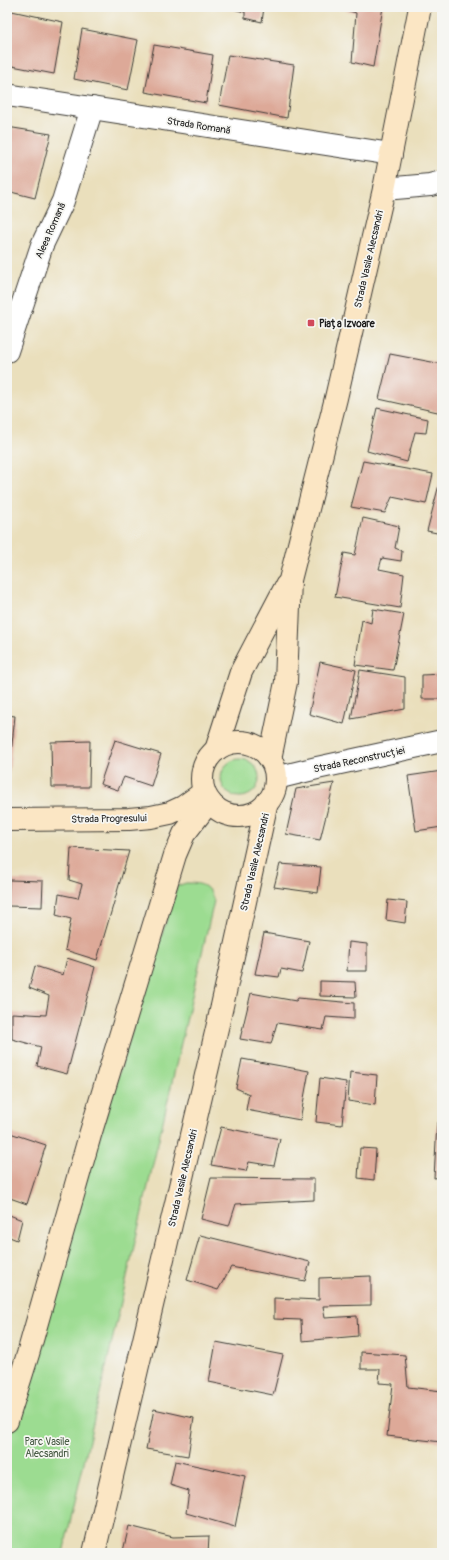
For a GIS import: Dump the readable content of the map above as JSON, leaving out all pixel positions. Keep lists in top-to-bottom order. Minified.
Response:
{"streets":{"street":["Strada Romană","Aleea Romană","Strada Vasile Alecsandri","Strada Reconstrucției","Strada Progresului"]},"crossings":[["Strada Romană","Aleea Romană"],["Strada Romană","Strada Vasile Alecsandri"],["Strada Vasile Alecsandri","Strada Reconstrucției"],["Strada Vasile Alecsandri","Strada Progresului"],["Strada Reconstrucției","Strada Progresului"]],"parks":["Parc Vasile Alecsandri"],"places":{"transit":["Piața Izvoare"]}}
